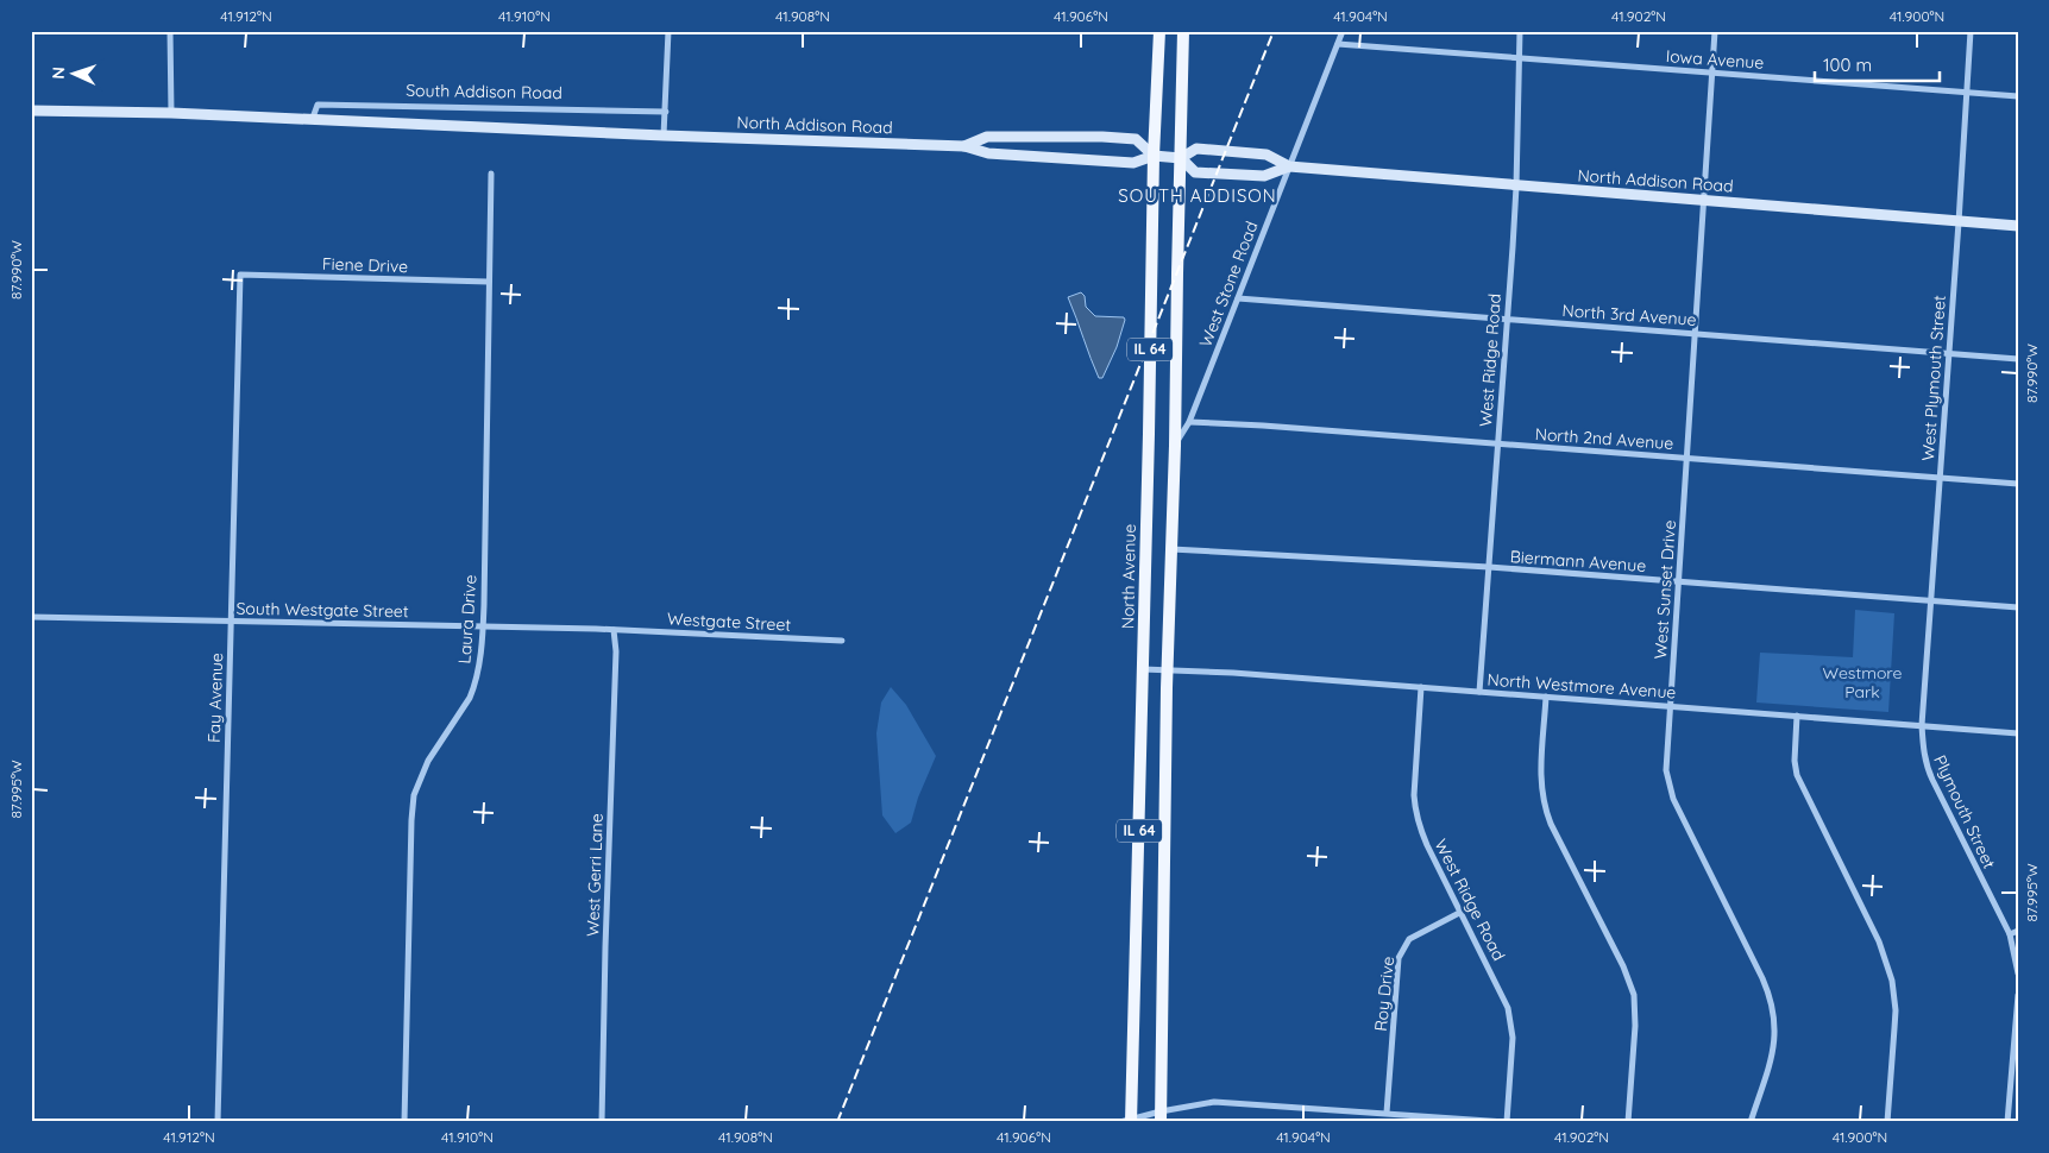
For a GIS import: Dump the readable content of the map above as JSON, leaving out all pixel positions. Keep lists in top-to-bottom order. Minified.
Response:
{"streets":{"main road":["IL 64","North Avenue"],"street":["Iowa Avenue","South Addison Road","North Addison Road","Fiene Drive","West Stone Road","North 3rd Avenue","West Ridge Road","West Plymouth Street","North 2nd Avenue","Biermann Avenue","West Sunset Drive","South Westgate Street","Laura Drive","Westgate Street","North Westmore Avenue","Fay Avenue","Plymouth Street","West Gerri Lane","Roy Drive"]},"crossings":[["Iowa Avenue","West Stone Road"],["Iowa Avenue","West Ridge Road"],["Iowa Avenue","West Plymouth Street"],["Iowa Avenue","West Sunset Drive"],["South Addison Road","North Addison Road"],["North Addison Road","West Stone Road"],["North Addison Road","IL 64"],["North Addison Road","West Ridge Road"],["North Addison Road","West Plymouth Street"],["North Addison Road","North Avenue"],["North Addison Road","West Sunset Drive"],["Fiene Drive","Laura Drive"],["Fiene Drive","Fay Avenue"],["West Stone Road","North 3rd Avenue"],["West Stone Road","IL 64"],["West Stone Road","North 2nd Avenue"],["North 3rd Avenue","West Ridge Road"],["North 3rd Avenue","West Plymouth Street"],["North 3rd Avenue","West Sunset Drive"],["IL 64","Biermann Avenue"],["IL 64","North Westmore Avenue"],["West Ridge Road","North 2nd Avenue"],["West Ridge Road","Biermann Avenue"],["West Ridge Road","North Westmore Avenue"],["West Ridge Road","Roy Drive"],["West Plymouth Street","North 2nd Avenue"],["West Plymouth Street","Biermann Avenue"],["West Plymouth Street","North Westmore Avenue"],["West Plymouth Street","Plymouth Street"],["North 2nd Avenue","West Sunset Drive"],["Biermann Avenue","West Sunset Drive"],["North Avenue","North Westmore Avenue"],["West Sunset Drive","North Westmore Avenue"],["South Westgate Street","Laura Drive"],["South Westgate Street","Westgate Street"],["South Westgate Street","Fay Avenue"],["South Westgate Street","West Gerri Lane"],["Westgate Street","West Gerri Lane"],["North Westmore Avenue","Plymouth Street"]],"districts":["SOUTH ADDISON"],"parks":["Westmore Park"],"scale_bar":"100 m","north":"left","coordinates":["41.912°N","41.910°N","41.908°N","41.906°N","41.904°N","41.902°N","41.900°N","87.990°W","87.995°W"]}
